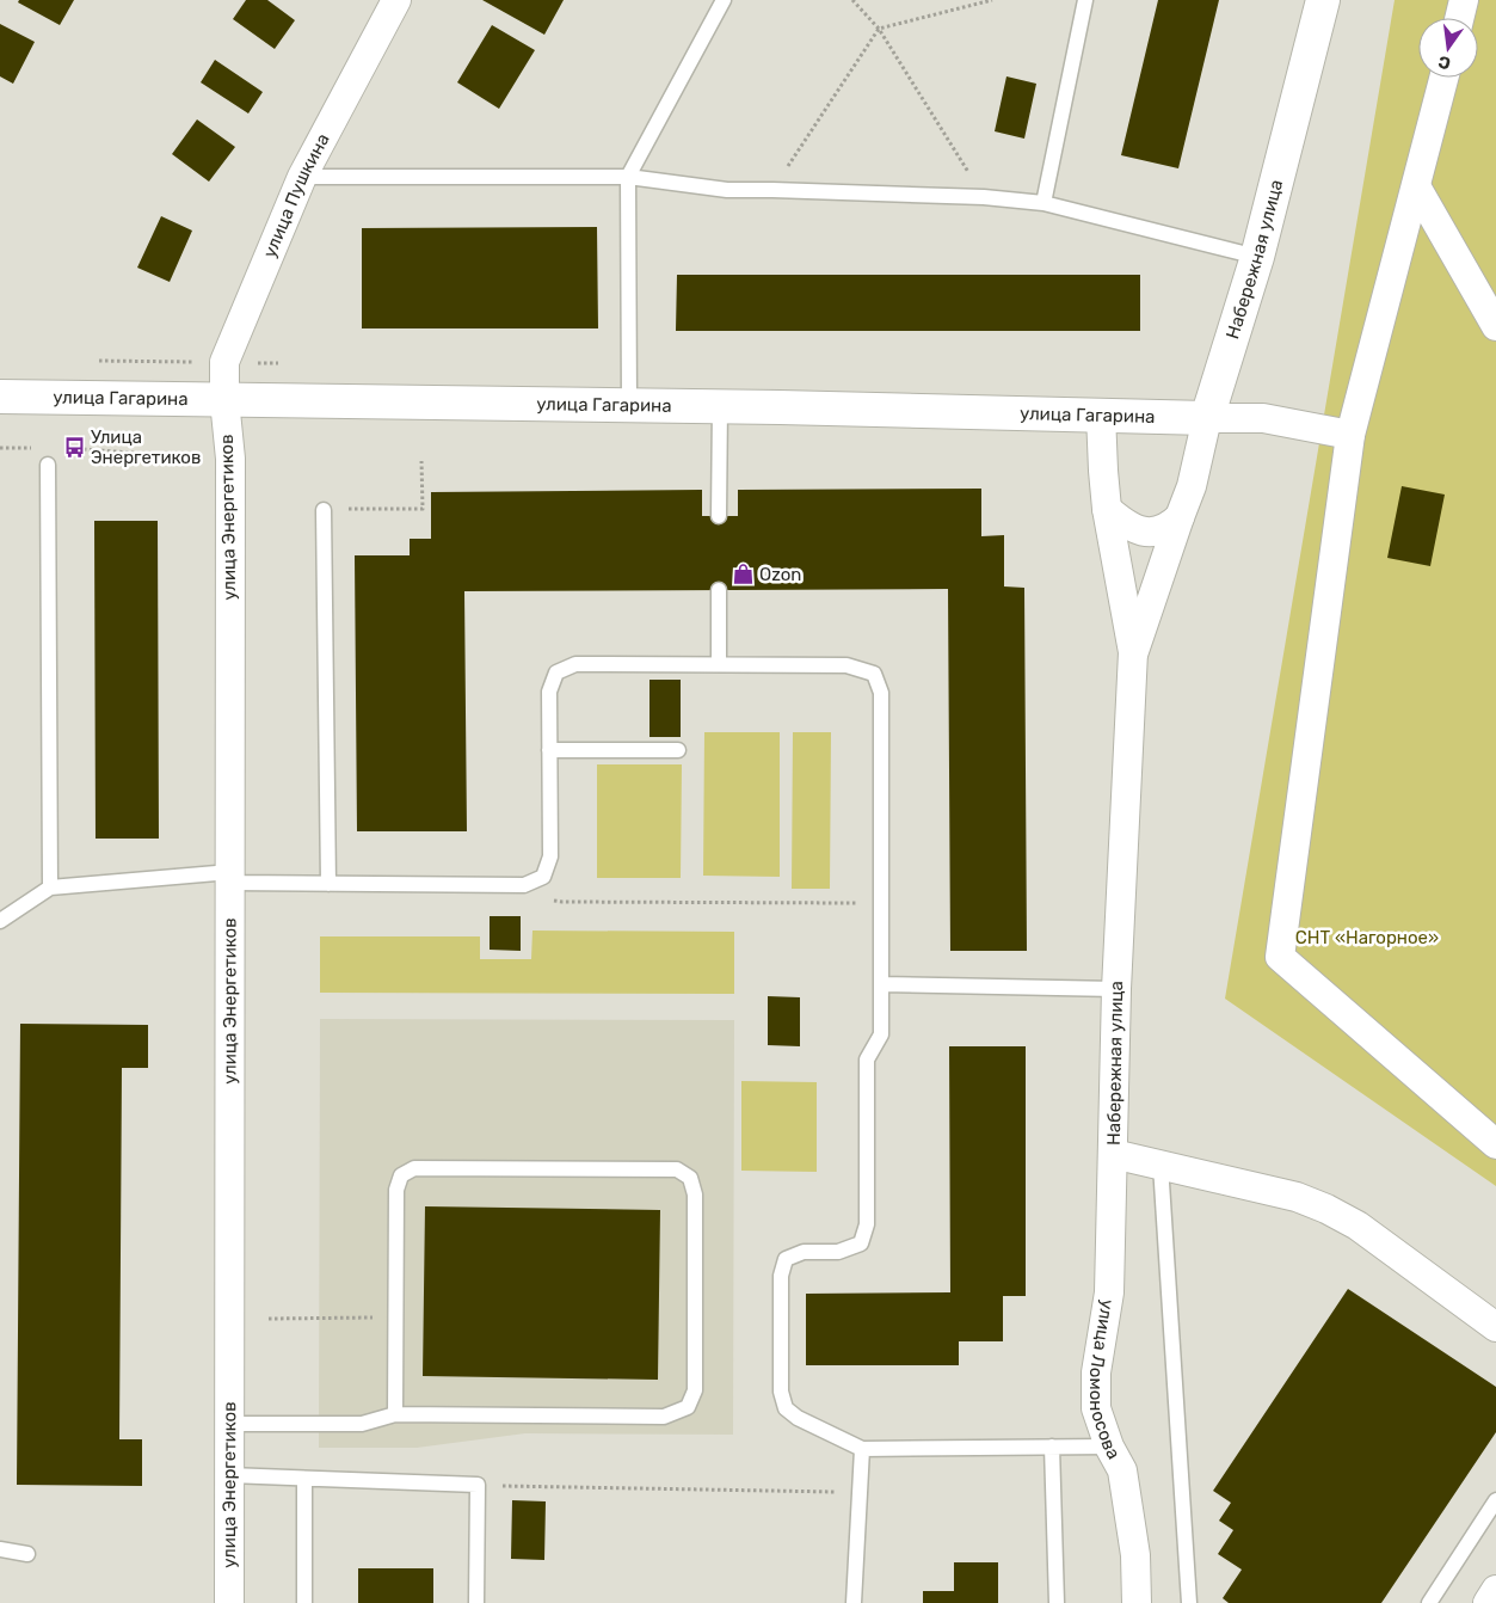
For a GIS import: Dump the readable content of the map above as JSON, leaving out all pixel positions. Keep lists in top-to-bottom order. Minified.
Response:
{"streets":{"street":["улица Пушкина","Набережная улица","улица Гагарина","улица Энергетиков","улица Ломоносова"]},"crossings":[["улица Пушкина","улица Гагарина"],["улица Пушкина","улица Энергетиков"],["Набережная улица","улица Гагарина"],["Набережная улица","улица Ломоносова"],["улица Гагарина","улица Энергетиков"]],"parks":["СНТ «Нагорное»"],"places":{"bus stop":["Улица Энергетиков"],"shop":["Ozon"]},"north":"bottom"}
